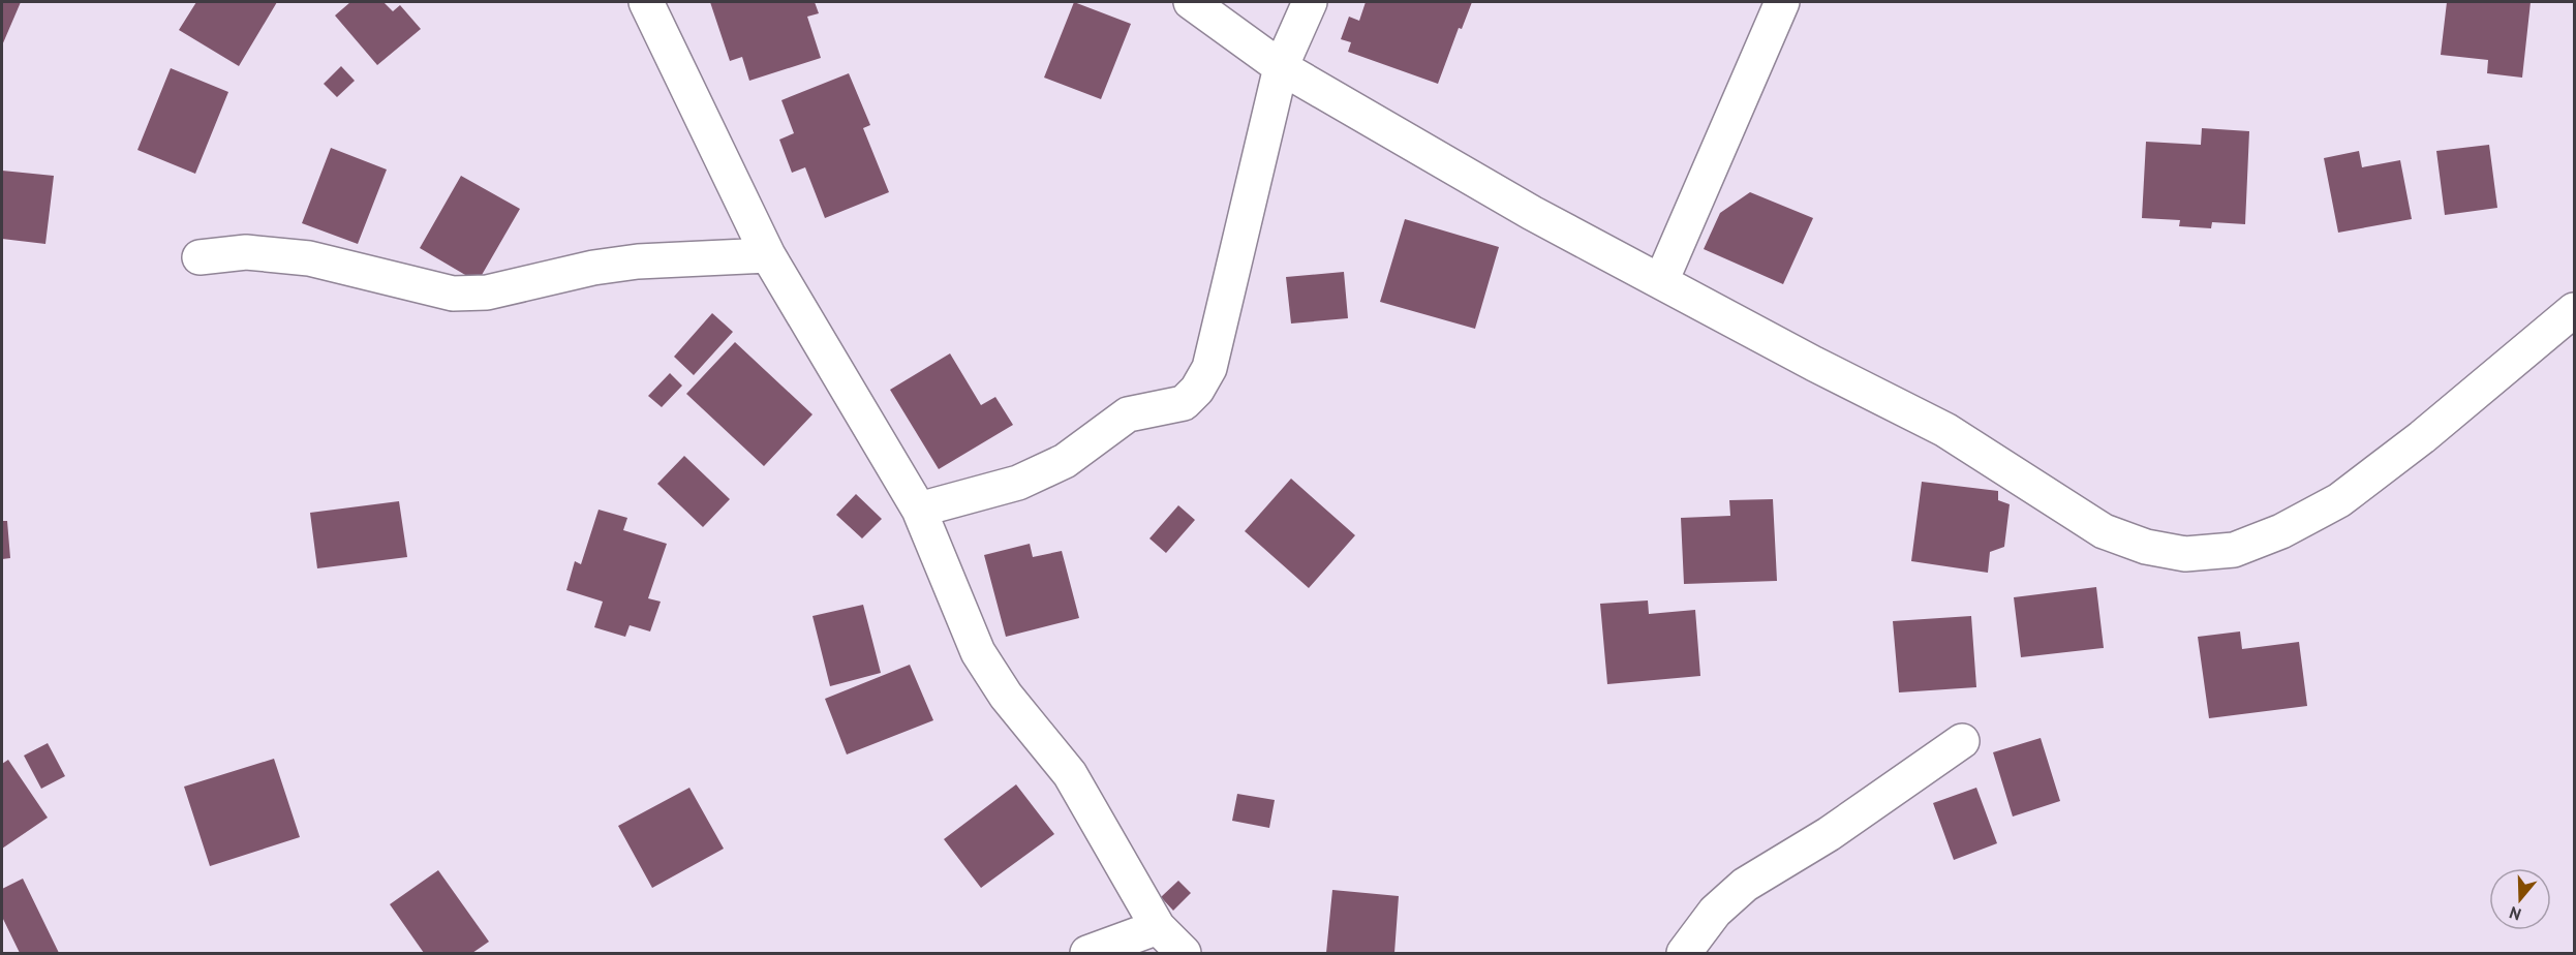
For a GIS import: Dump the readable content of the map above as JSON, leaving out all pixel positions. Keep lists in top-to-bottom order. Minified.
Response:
{"north":"bottom"}
